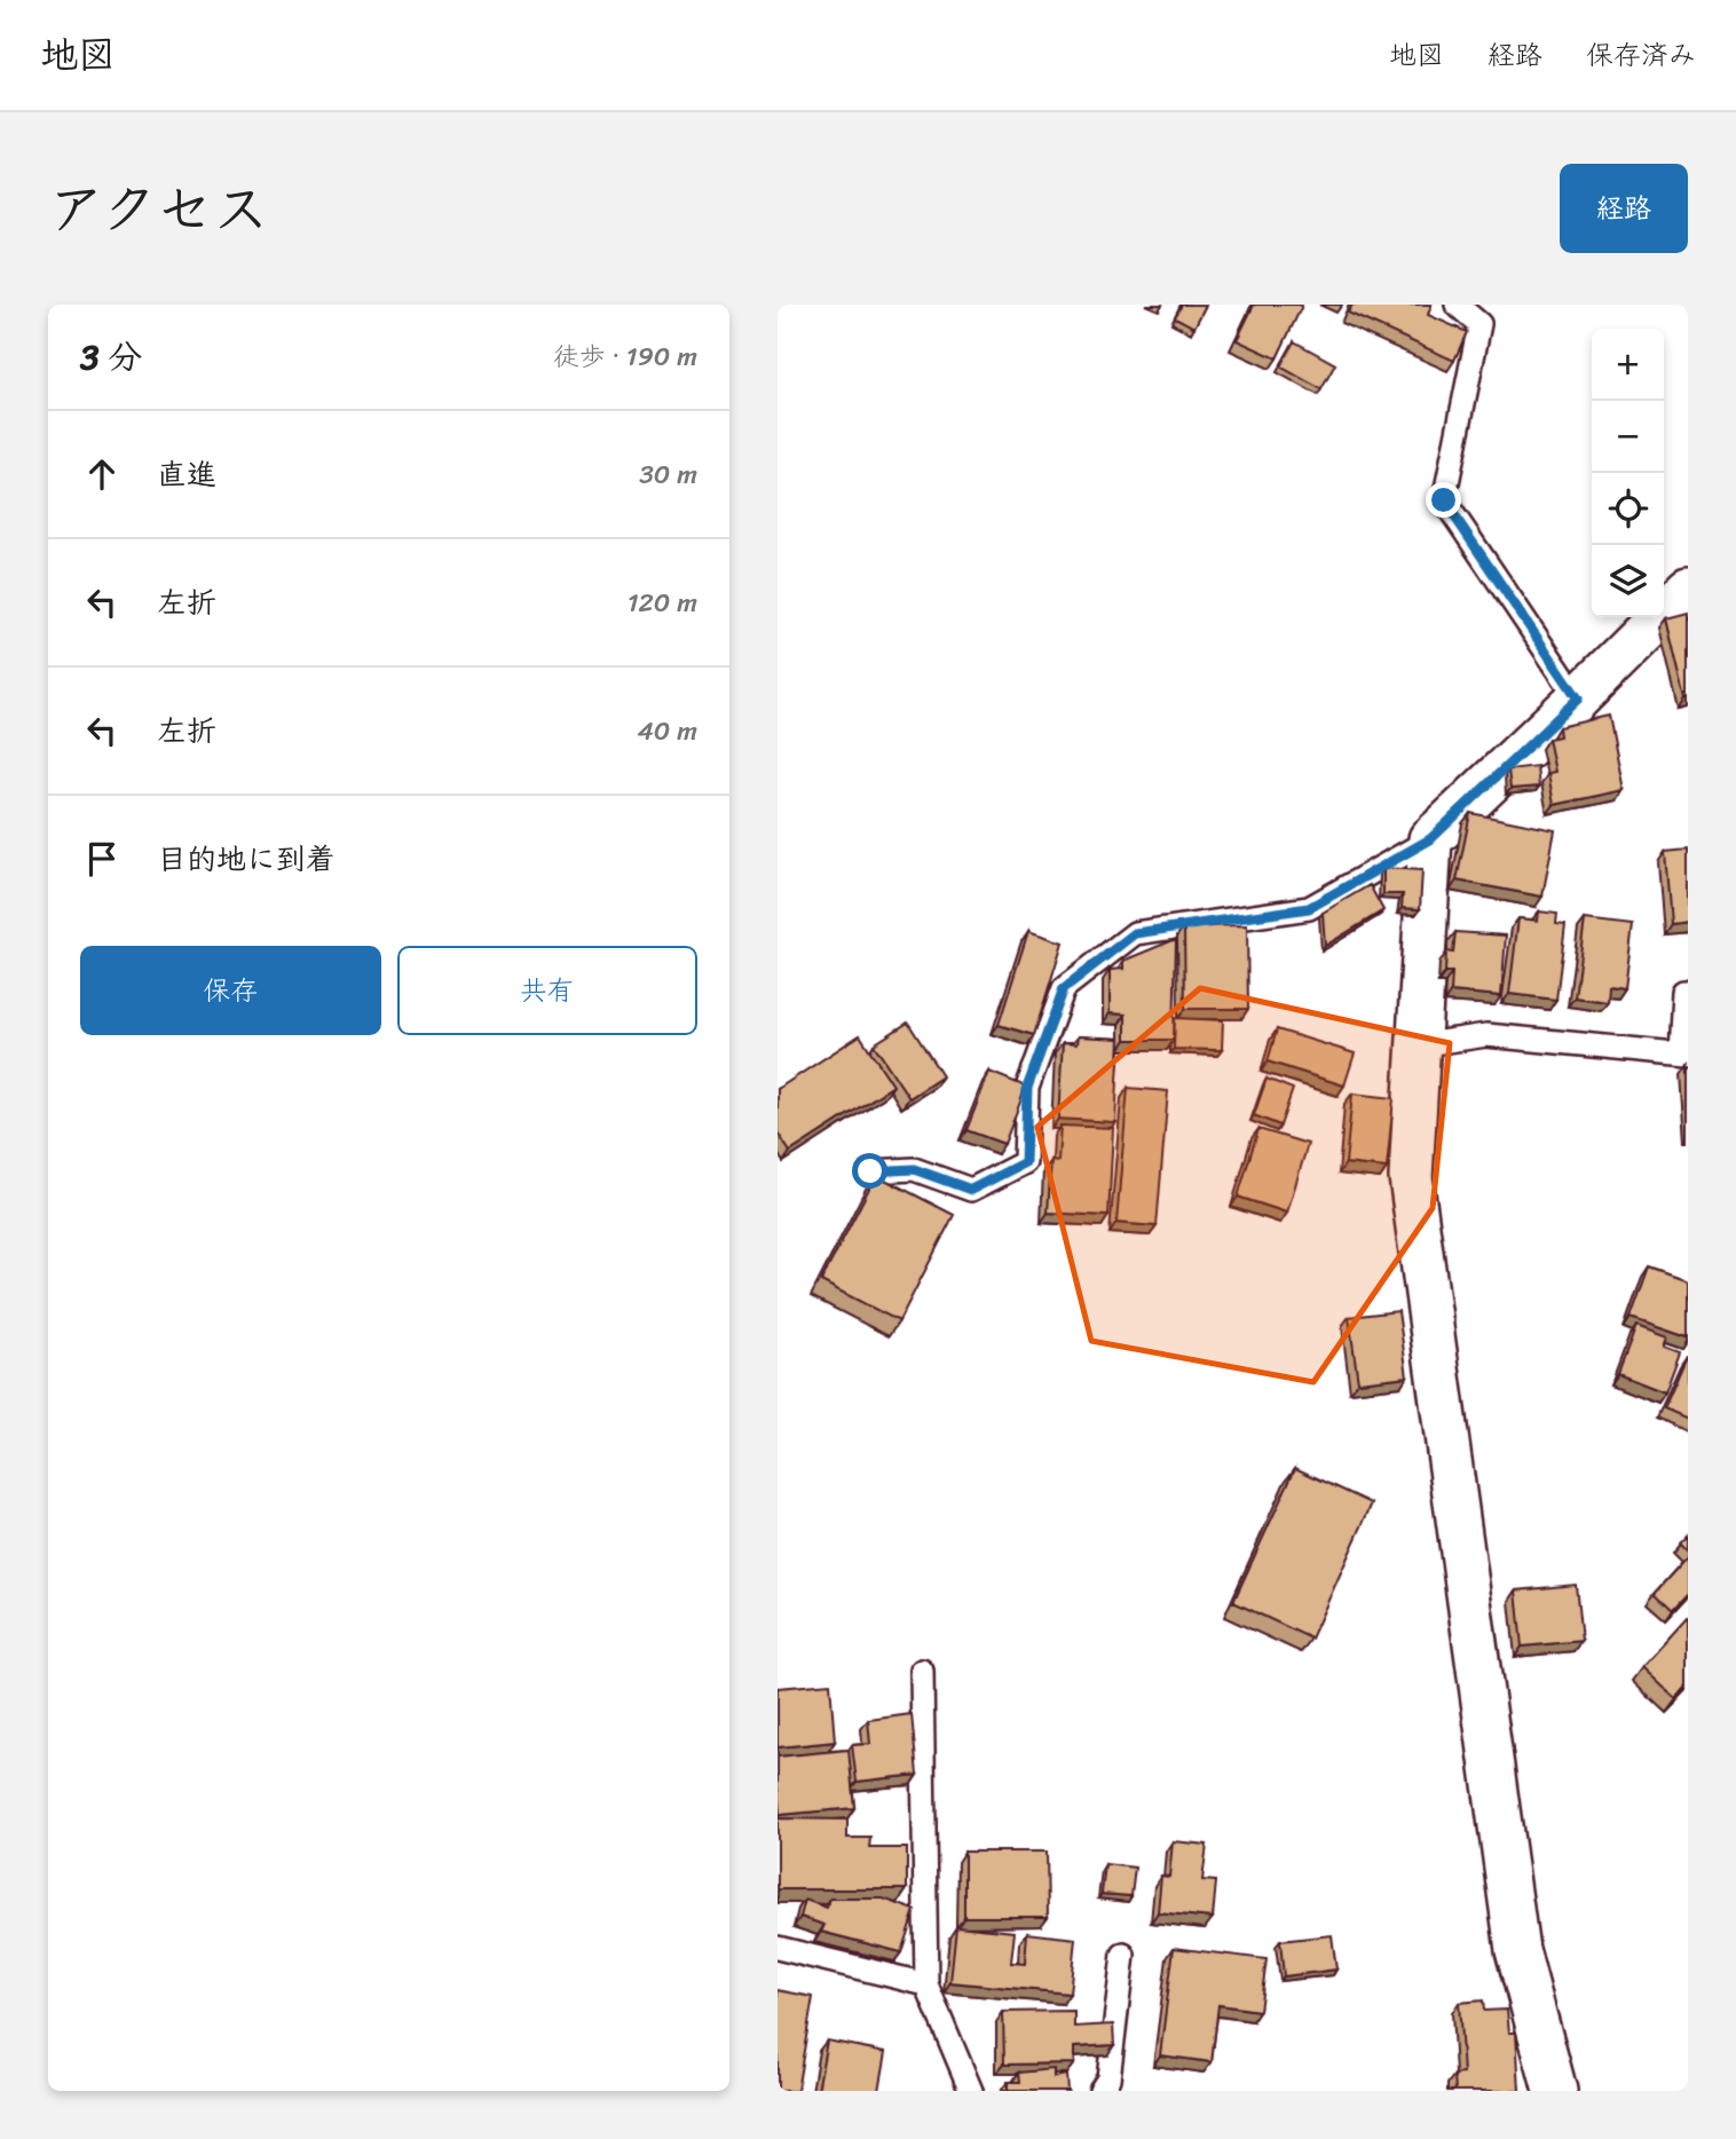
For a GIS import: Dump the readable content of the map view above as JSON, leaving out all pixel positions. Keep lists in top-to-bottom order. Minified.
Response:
{"page":{"header":"地図","nav":["地図","経路","保存済み"],"title":"アクセス","buttons":["経路",["保存","共有"]],"heading":["3 分","徒歩 · 190 m"],"map_buttons":["+","−"],"list":[["直進","30 m"],["左折","120 m"],["左折","40 m"],"目的地に到着"]}}
